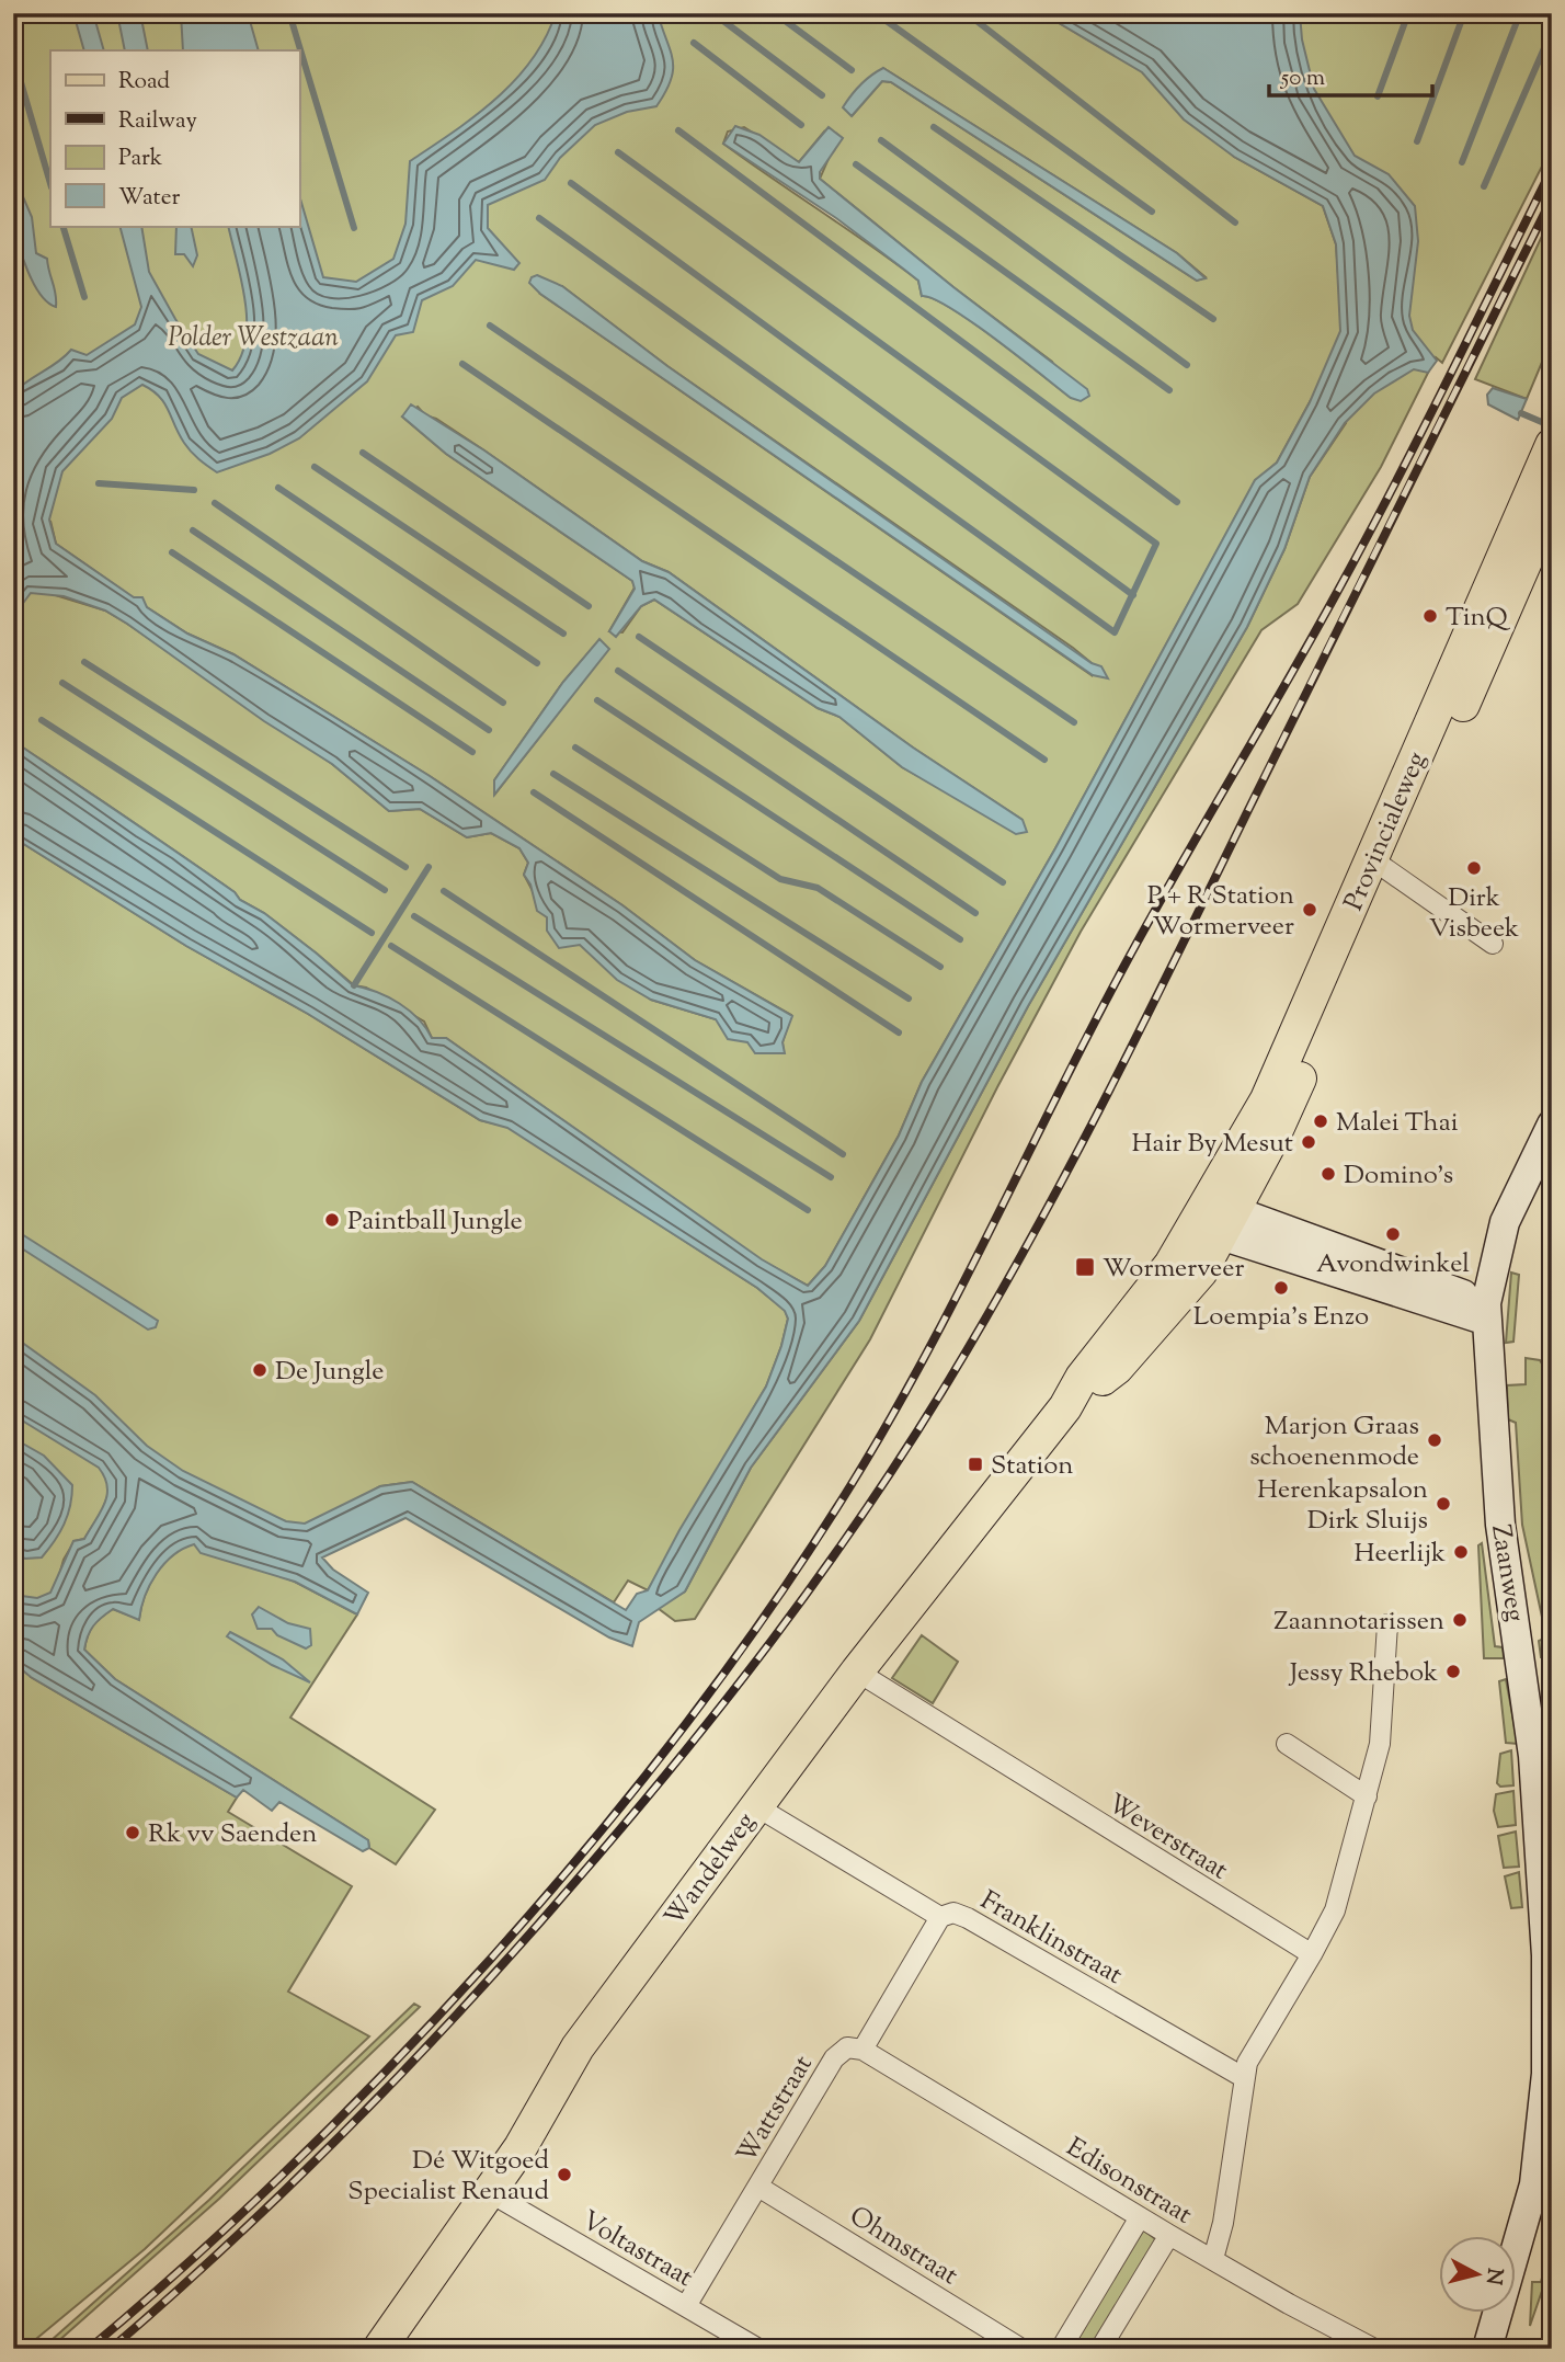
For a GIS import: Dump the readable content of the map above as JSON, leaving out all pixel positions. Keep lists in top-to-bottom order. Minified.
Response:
{"streets":{"main road":["Provincialeweg","Zaanweg","Wandelweg"],"street":["Weverstraat","Franklinstraat","Wattstraat","Edisonstraat","Ohmstraat","Voltastraat"]},"crossings":[["Provincialeweg","Wandelweg"],["Weverstraat","Wandelweg"],["Wandelweg","Franklinstraat"],["Wandelweg","Voltastraat"],["Wattstraat","Edisonstraat"],["Wattstraat","Ohmstraat"],["Wattstraat","Voltastraat"]],"parks":["Polder Westzaan"],"places":{"other":["TinQ","Dirk Visbeek","P + R Station Wormerveer","Malei Thai","Hair By Mesut","Domino's","Paintball Jungle","Avondwinkel","Loempia's Enzo","De Jungle","Marjon Graas schoenenmode","Herenkapsalon Dirk Sluijs","Heerlijk","Zaannotarissen","Jessy Rhebok","Rk vv Saenden","Dé Witgoed Specialist Renaud"],"transit":["Wormerveer","Station"]},"legend":["Road","Railway","Park","Water"],"scale_bar":"50 m","north":"right"}
